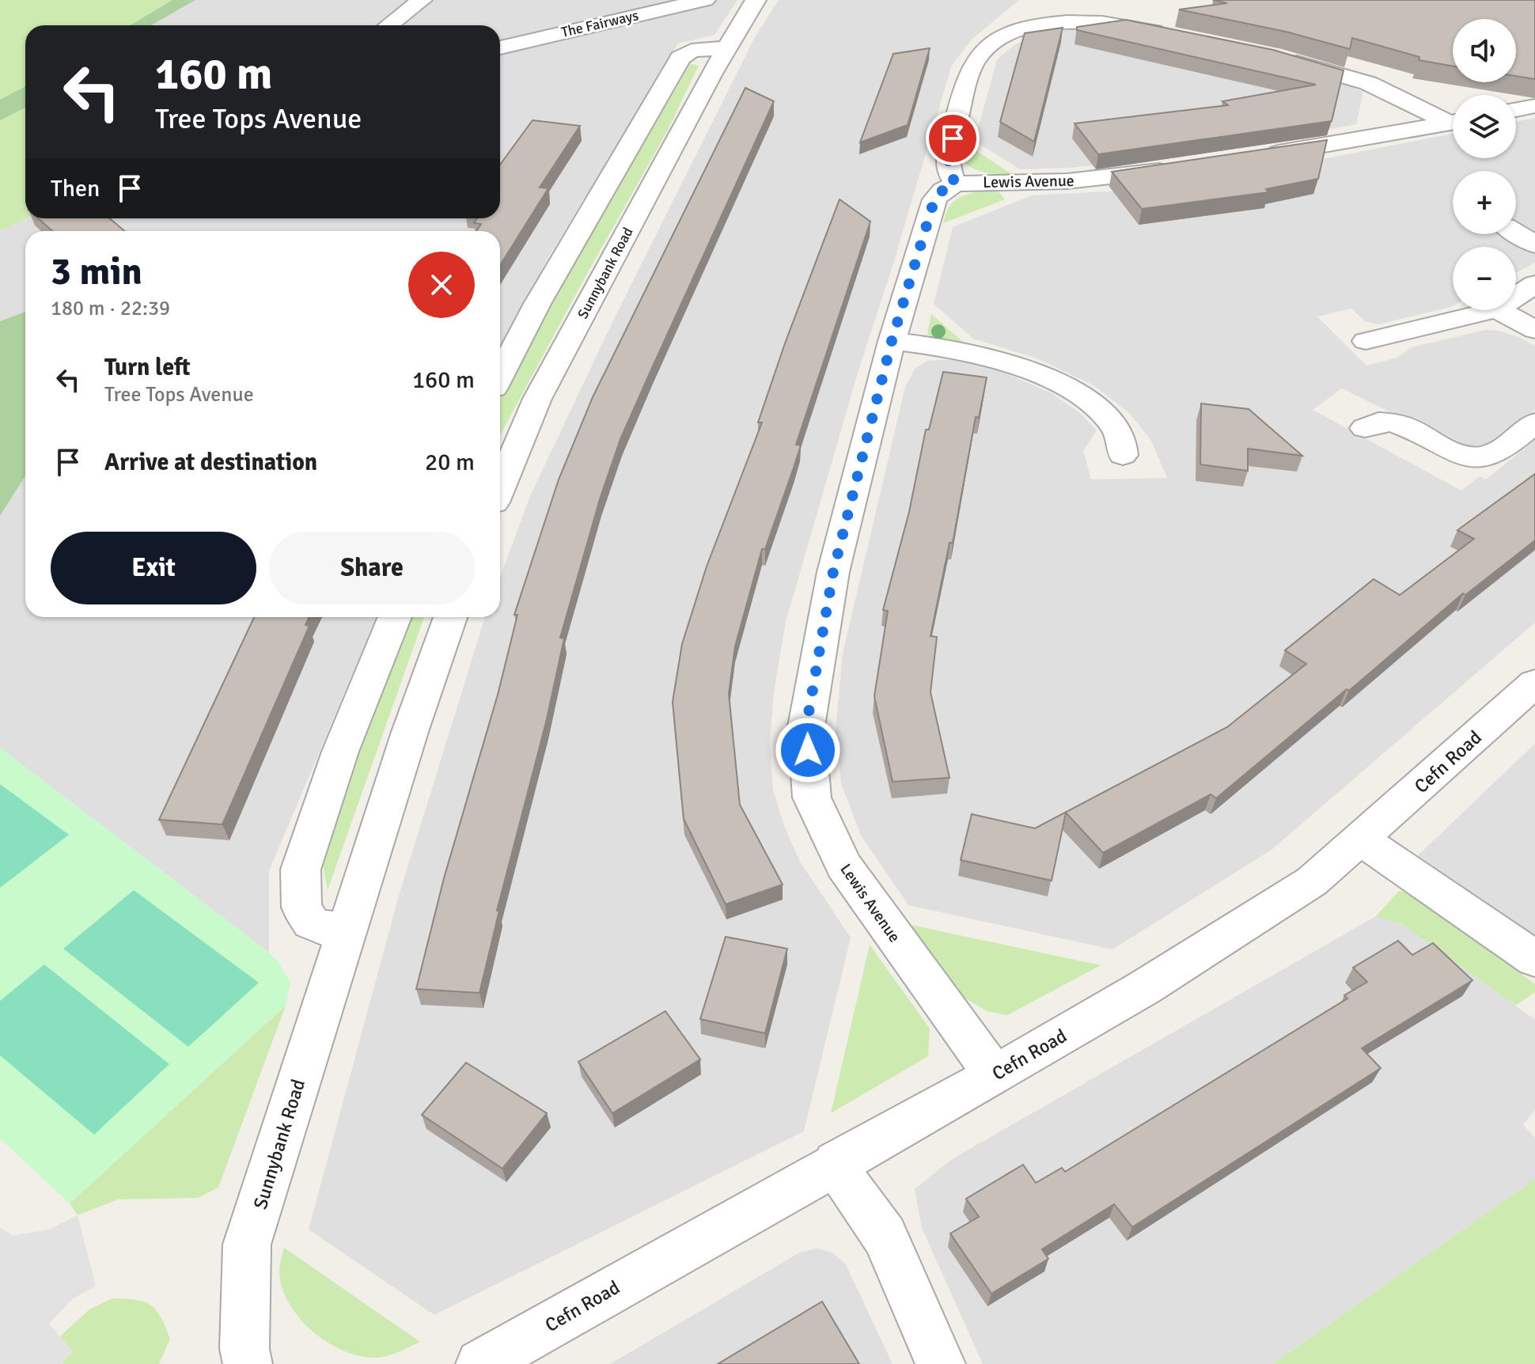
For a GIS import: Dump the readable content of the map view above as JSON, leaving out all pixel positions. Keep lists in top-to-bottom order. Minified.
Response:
{"streets":{"street":["The Fairways","Lewis Avenue","Sunnybank Road","Cefn Road"]},"crossings":[["Lewis Avenue","Cefn Road"]],"page":{"map_buttons":["+","−"],"turn":["160 m","Tree Tops Avenue"],"then":"Then","heading":["3 min","180 m · 22:39"],"list":[{"name":"Turn left","note":"Tree Tops Avenue","value":"160 m"},{"name":"Arrive at destination","value":"20 m"}],"buttons":["Exit","Share"]}}
